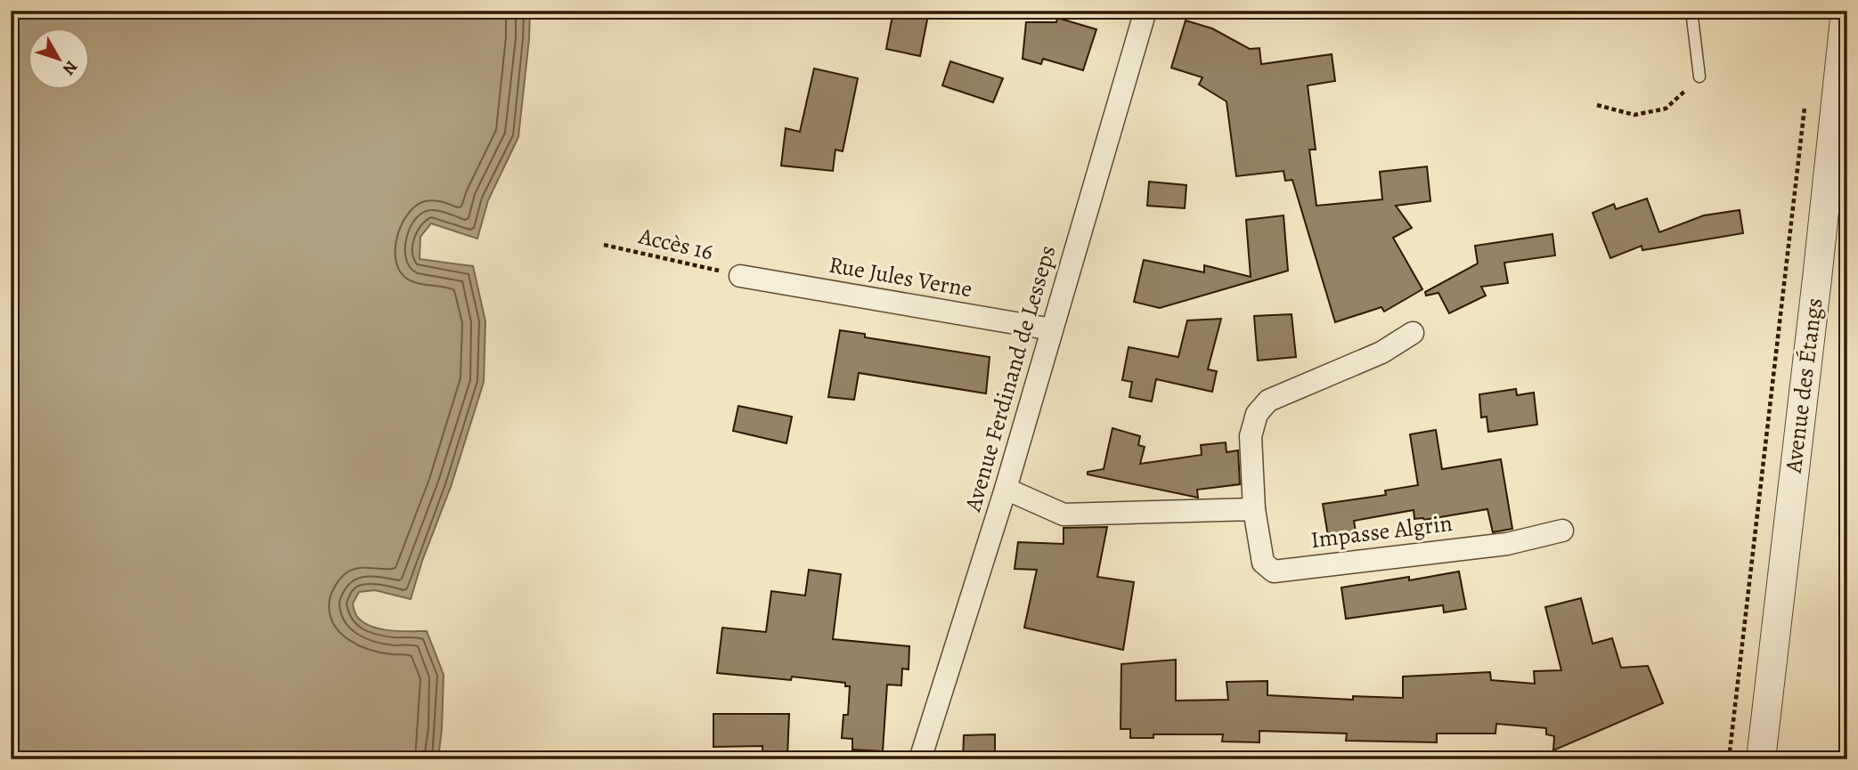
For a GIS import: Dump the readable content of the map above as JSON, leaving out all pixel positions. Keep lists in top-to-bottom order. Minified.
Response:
{"streets":{"street":["Rue Jules Verne","Avenue Ferdinand de Lesseps","Avenue des Étangs","Impasse Algrin"],"path":["Accès 16"]},"crossings":[["Accès 16","Rue Jules Verne"],["Rue Jules Verne","Avenue Ferdinand de Lesseps"]],"north":"bottom right"}
